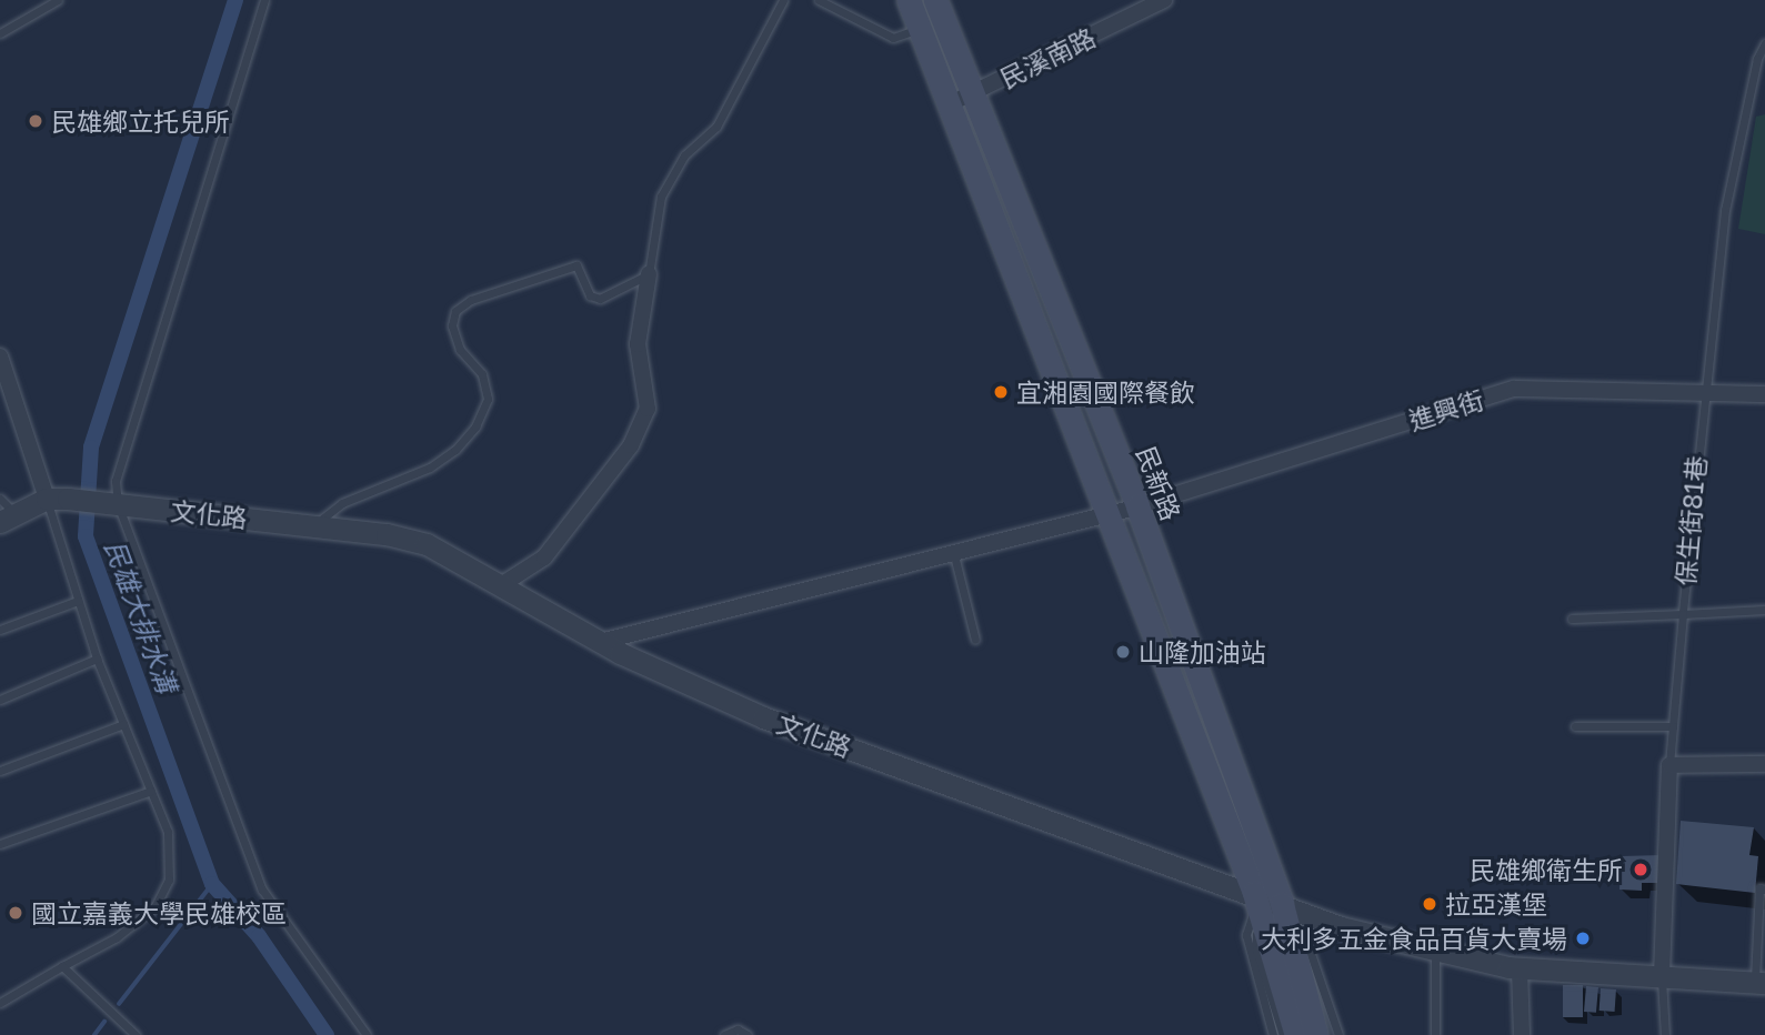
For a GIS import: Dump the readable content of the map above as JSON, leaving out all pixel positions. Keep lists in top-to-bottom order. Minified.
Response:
{"streets":{"main road":["民新路"],"street":["民溪南路","進興街","文化路"],"lane":["保生街81巷"]},"crossings":[["民溪南路","民新路"],["進興街","民新路"],["進興街","文化路"],["進興街","保生街81巷"],["民新路","文化路"]],"water":["民雄大排水溝"],"places":["民雄鄉立托兒所","宜湘園國際餐飲","山隆加油站","民雄鄉衛生所","拉亞漢堡","國立嘉義大學民雄校區","大利多五金食品百貨大賣場"]}
